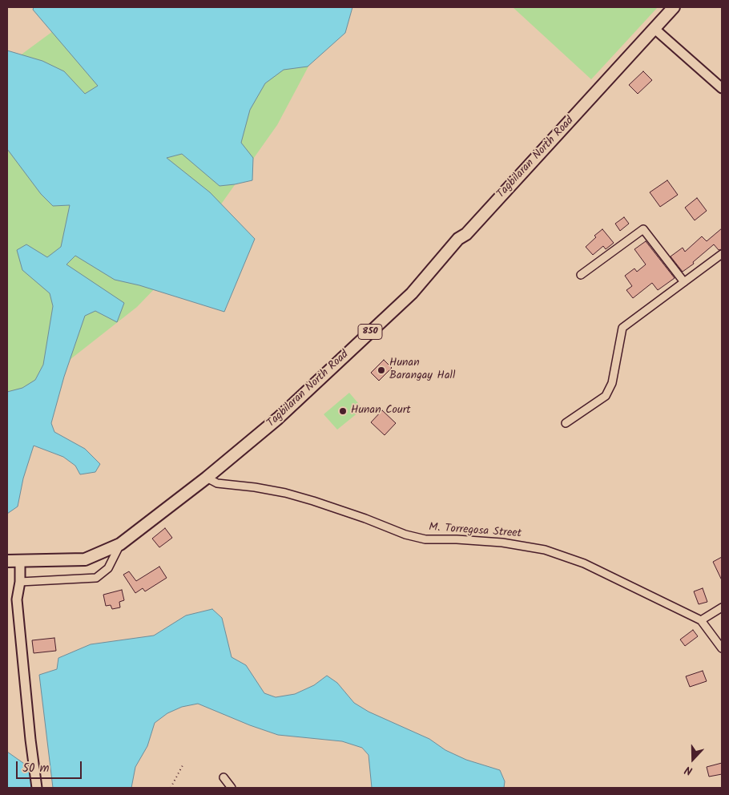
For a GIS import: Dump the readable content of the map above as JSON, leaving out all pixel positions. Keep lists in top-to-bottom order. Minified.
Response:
{"streets":{"main road":["Tagbilaran North Road","850"],"street":["M. Torregosa Street"]},"crossings":[["Tagbilaran North Road","M. Torregosa Street"]],"places":["Hunan Barangay Hall","Hunan Court"],"scale_bar":"50 m","north":"bottom"}
